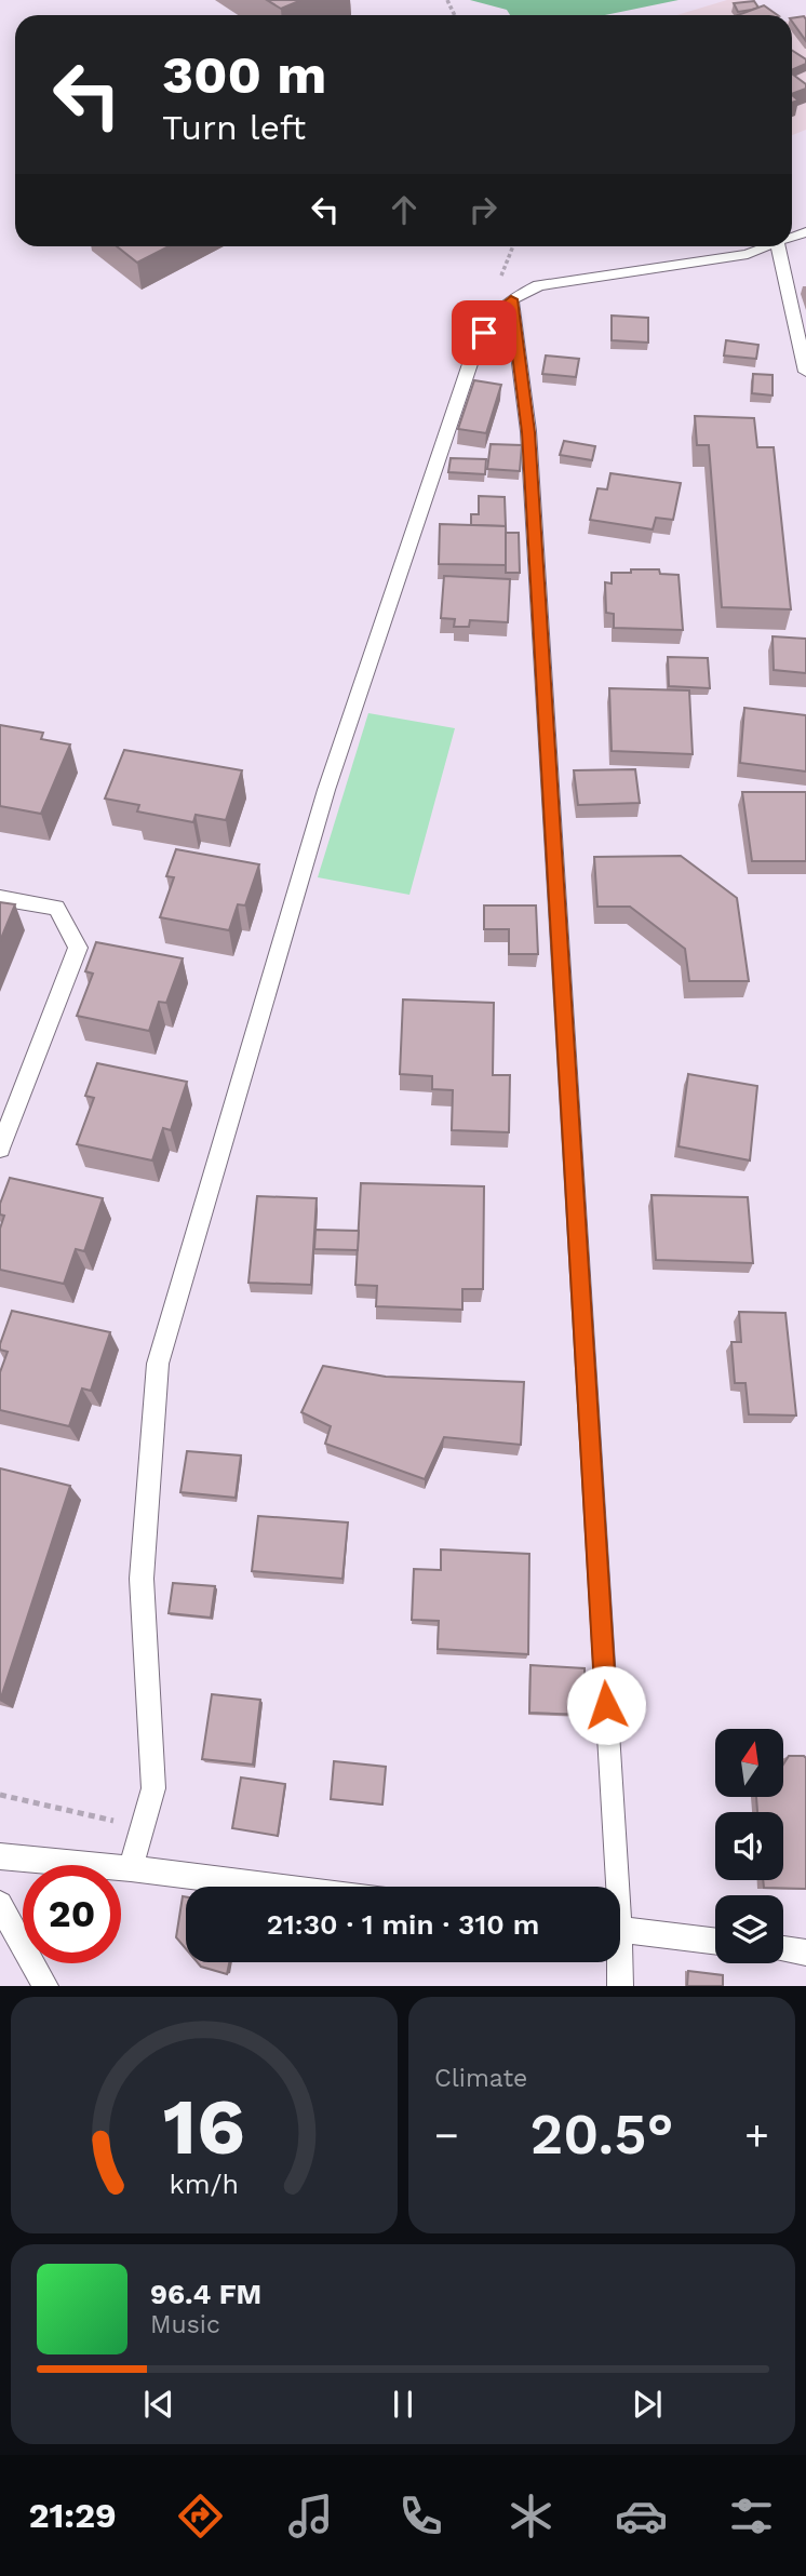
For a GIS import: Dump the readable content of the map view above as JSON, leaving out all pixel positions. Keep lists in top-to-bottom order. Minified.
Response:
{"north":"top","page":{"turn":["300 m","Turn left"],"limit":"20","trip":"21:30 · 1 min · 310 m","tile":"Climate","heat":["−","20.5°","+"],"song":["96.4 FM","Music"],"tabs":"21:29","gauge":["16","km/h"]}}
